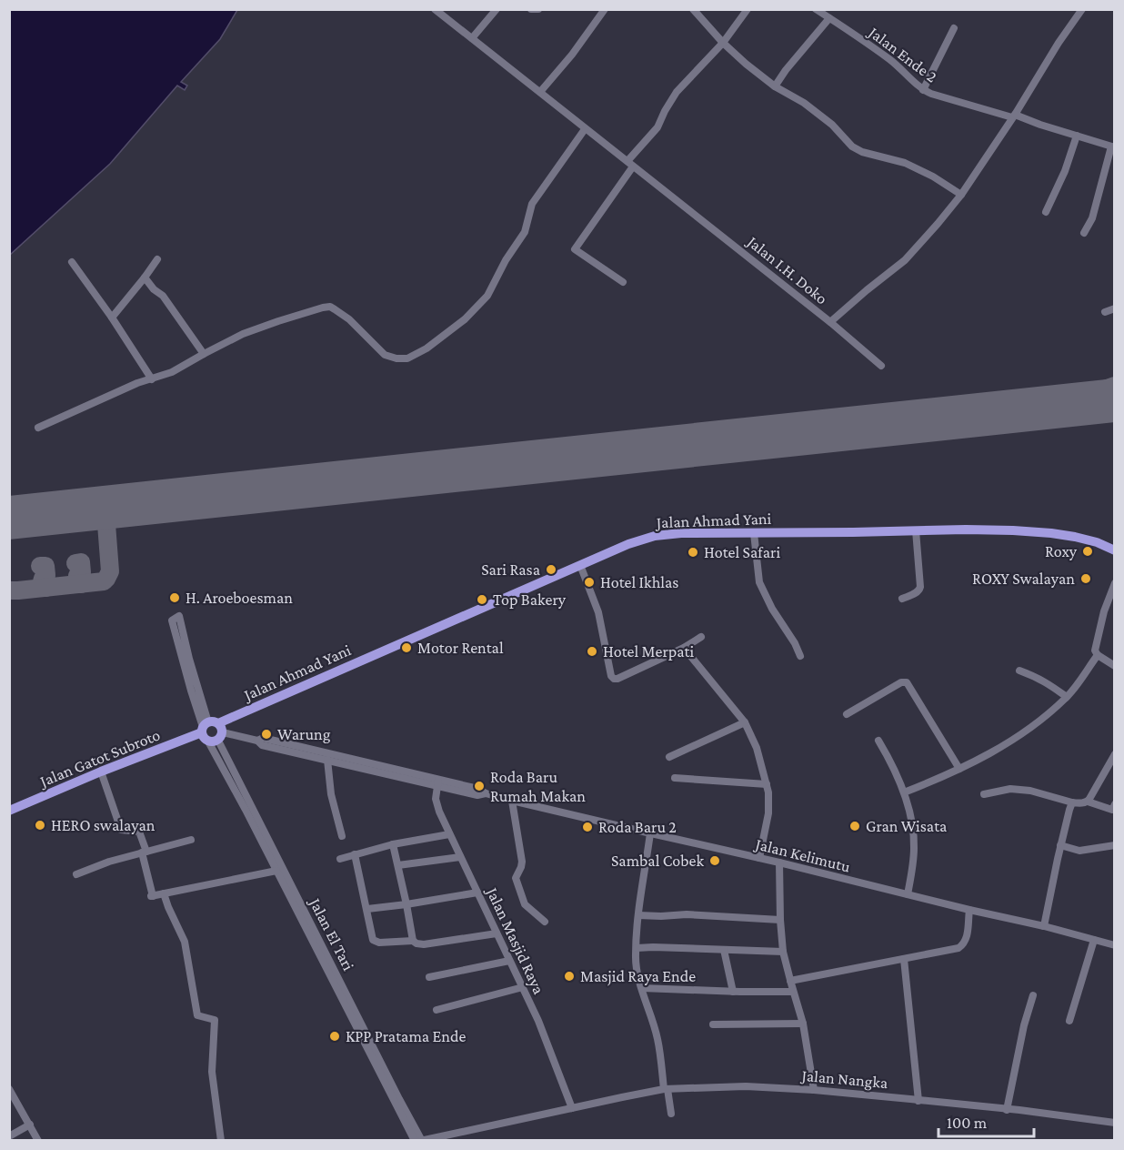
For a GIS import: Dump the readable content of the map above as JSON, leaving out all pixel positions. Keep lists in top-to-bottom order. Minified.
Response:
{"streets":{"highway":["Jalan Ahmad Yani","Jalan Gatot Subroto"],"street":["Jalan Ende 2","Jalan I.H. Doko","Jalan Kelimutu","Jalan El Tari","Jalan Masjid Raya","Jalan Nangka"]},"crossings":[["Jalan Ende 2","Jalan I.H. Doko"],["Jalan Ahmad Yani","Jalan Gatot Subroto"],["Jalan Ahmad Yani","Jalan El Tari"],["Jalan Gatot Subroto","Jalan El Tari"],["Jalan Kelimutu","Jalan Masjid Raya"],["Jalan El Tari","Jalan Nangka"],["Jalan Masjid Raya","Jalan Nangka"]],"places":["Roxy","Hotel Safari","Sari Rasa","ROXY Swalayan","Hotel Ikhlas","H. Aroeboesman","Top Bakery","Motor Rental","Hotel Merpati","Warung","Roda Baru Rumah Makan","HERO swalayan","Gran Wisata","Roda Baru 2","Sambal Cobek","Masjid Raya Ende","KPP Pratama Ende"],"scale_bar":"100 m"}
